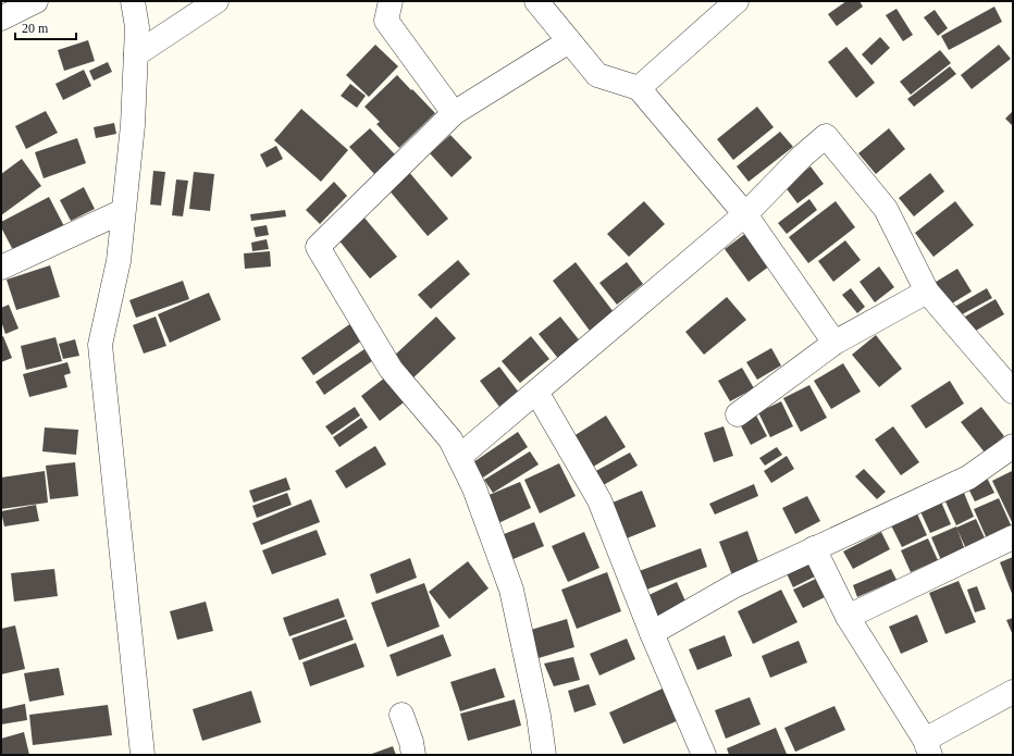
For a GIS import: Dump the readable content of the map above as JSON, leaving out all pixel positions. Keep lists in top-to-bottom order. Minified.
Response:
{"scale_bar":"20 m"}
